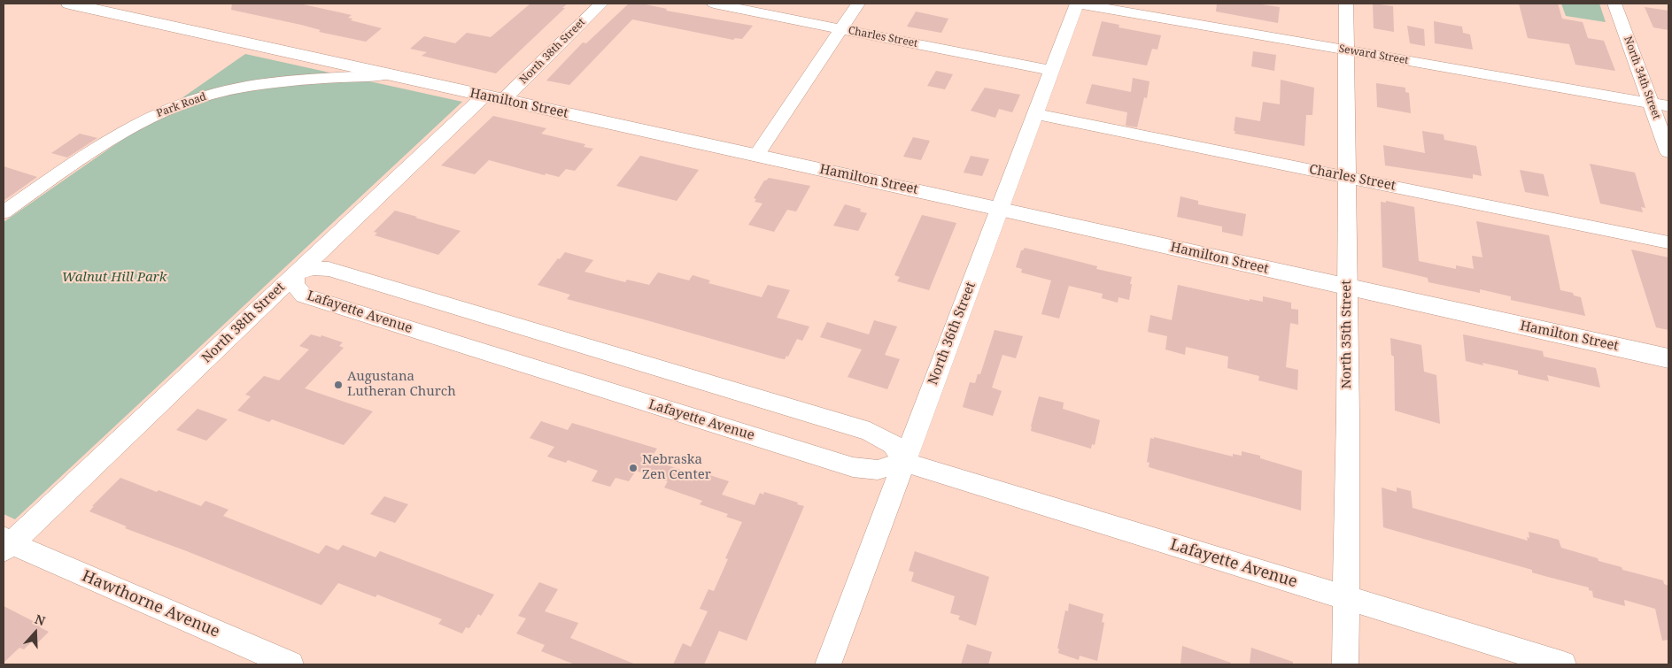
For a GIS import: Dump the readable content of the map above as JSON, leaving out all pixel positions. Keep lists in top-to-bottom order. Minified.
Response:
{"streets":{"main road":["Hamilton Street"],"street":["Charles Street","North 38th Street","Seward Street","North 34th Street","Park Road","Lafayette Avenue","North 36th Street","North 35th Street","Hawthorne Avenue"]},"crossings":[["Charles Street","North 36th Street"],["Charles Street","North 35th Street"],["North 38th Street","Hamilton Street"],["North 38th Street","Lafayette Avenue"],["North 38th Street","Hawthorne Avenue"],["Seward Street","North 34th Street"],["Seward Street","North 36th Street"],["Seward Street","North 35th Street"],["Hamilton Street","Park Road"],["Hamilton Street","North 36th Street"],["Hamilton Street","North 35th Street"],["Lafayette Avenue","North 36th Street"],["Lafayette Avenue","North 35th Street"]],"parks":["Walnut Hill Park"],"places":["Augustana Lutheran Church","Nebraska Zen Center"],"north":"top"}
